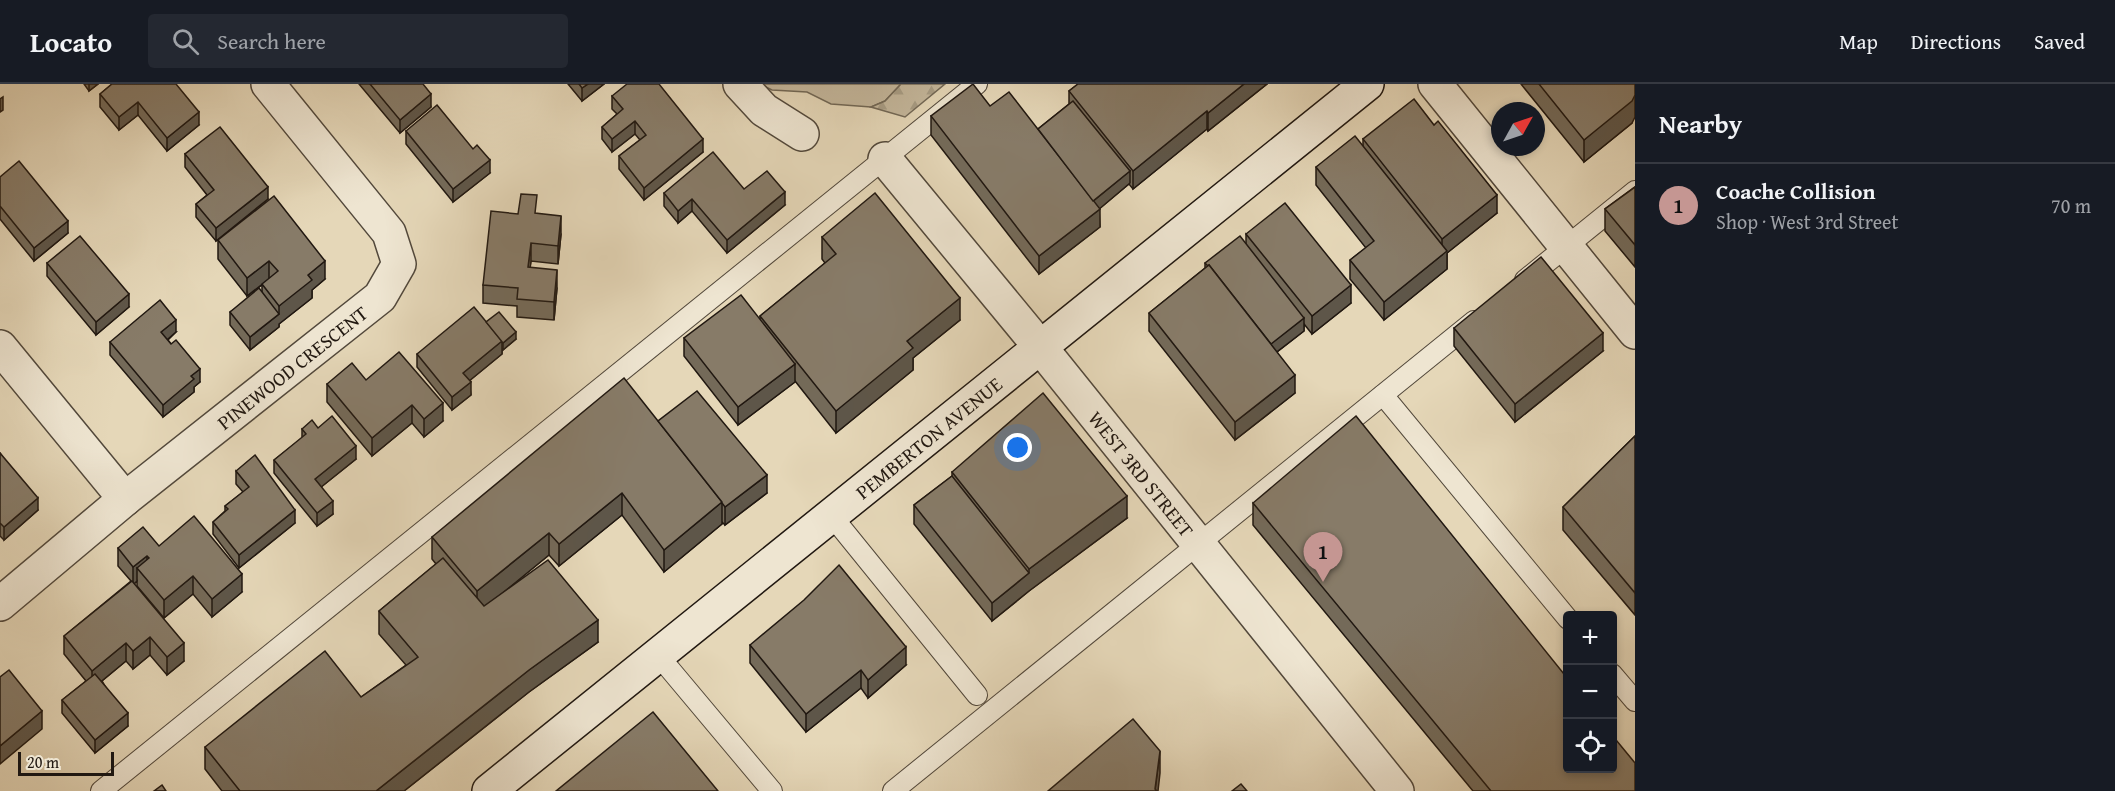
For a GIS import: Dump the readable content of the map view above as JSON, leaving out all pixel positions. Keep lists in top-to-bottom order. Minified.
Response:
{"streets":{"street":["PINEWOOD CRESCENT","PEMBERTON AVENUE","WEST 3RD STREET"]},"crossings":[["PEMBERTON AVENUE","WEST 3RD STREET"]],"scale_bar":"20 m","north":"top right","page":{"header":"Locato","search":"Search here","nav":["Map","Directions","Saved"],"heading":"Nearby","list":[{"mark":"1","name":"Coache Collision","note":"Shop · West 3rd Street","value":"70 m"}],"pins":"1","map_buttons":["+","−"],"scale":"20 m"}}
